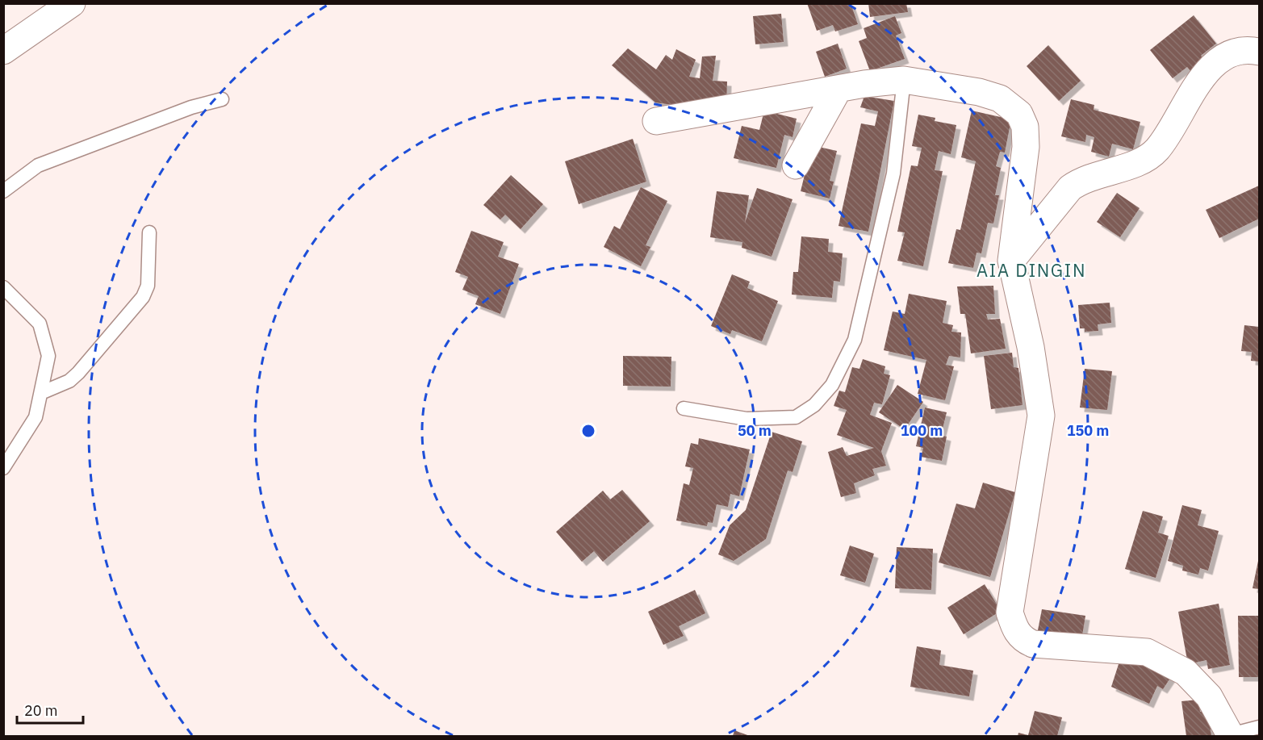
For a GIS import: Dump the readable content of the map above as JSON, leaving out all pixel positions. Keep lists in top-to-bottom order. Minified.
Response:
{"districts":["AIA DINGIN"],"scale_bar":"20 m","rings":["50 m","100 m","150 m"]}
